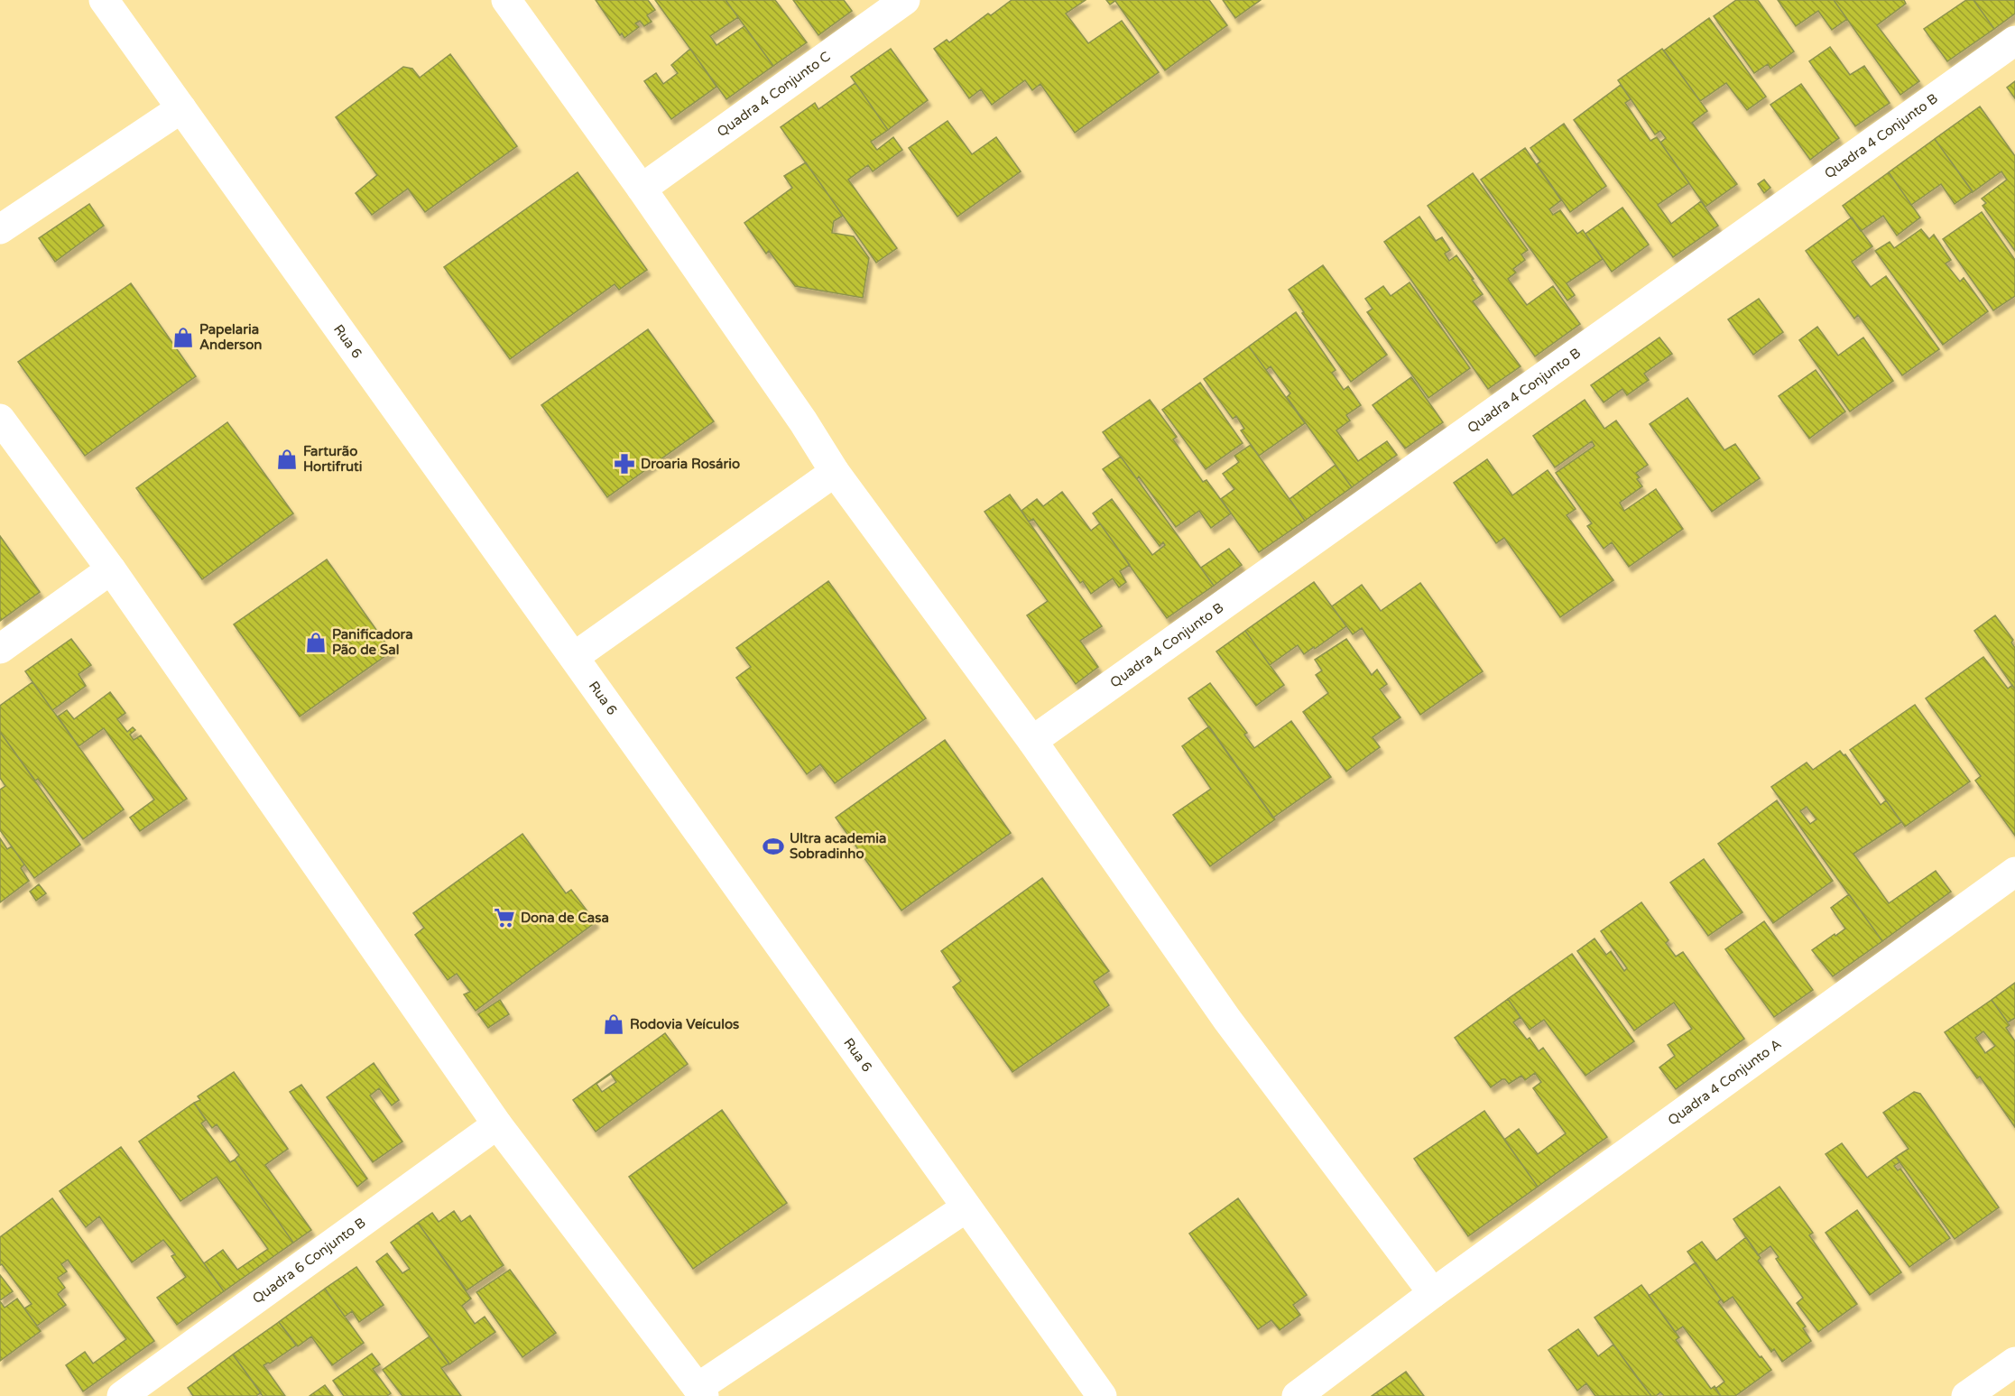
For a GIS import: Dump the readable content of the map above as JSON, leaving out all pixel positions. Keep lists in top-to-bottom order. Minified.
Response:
{"streets":{"street":["Quadra 4 Conjunto C","Quadra 4 Conjunto B","Rua 6","Quadra 4 Conjunto A","Quadra 6 Conjunto B"]},"places":{"shop":["Papelaria Anderson","Farturão Hortifruti","Panificadora Pão de Sal","Rodovia Veículos"],"pharmacy":["Droaria Rosário"],"sports":["Ultra academia Sobradinho"],"supermarket":["Dona de Casa"]}}
